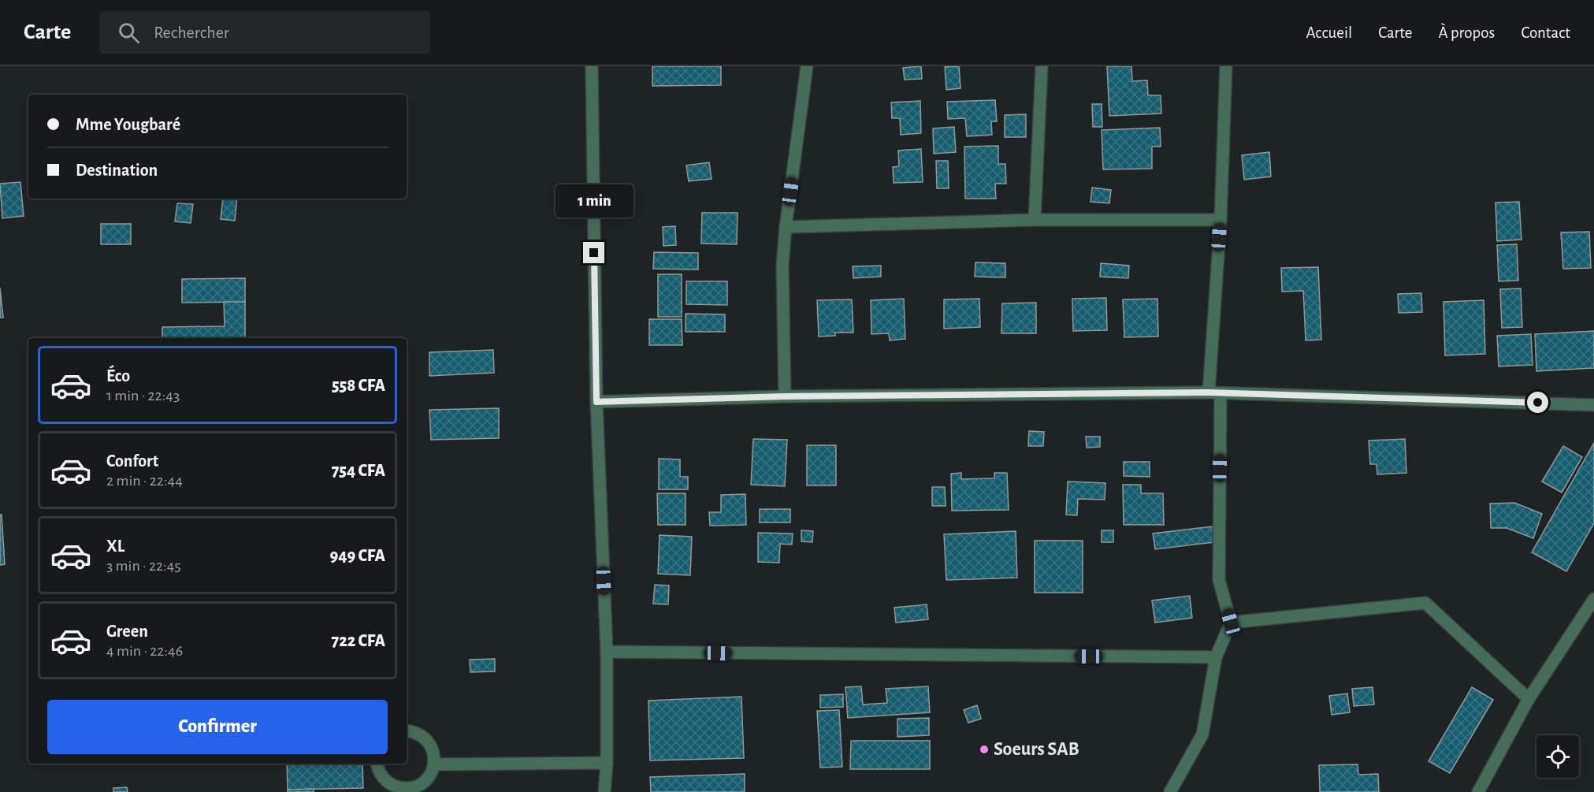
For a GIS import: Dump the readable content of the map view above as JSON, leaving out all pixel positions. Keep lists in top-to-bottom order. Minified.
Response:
{"places":["Soeurs SAB"],"page":{"header":"Carte","search":"Rechercher","nav":["Accueil","Carte","À propos","Contact"],"banner":["Mme Yougbaré","Destination"],"bubble":"1 min","list":[{"name":"Éco","note":"1 min · 22:43","value":"558 CFA"},{"name":"Confort","note":"2 min · 22:44","value":"754 CFA"},{"name":"XL","note":"3 min · 22:45","value":"949 CFA"},{"name":"Green","note":"4 min · 22:46","value":"722 CFA"}],"buttons":"Confirmer"}}
